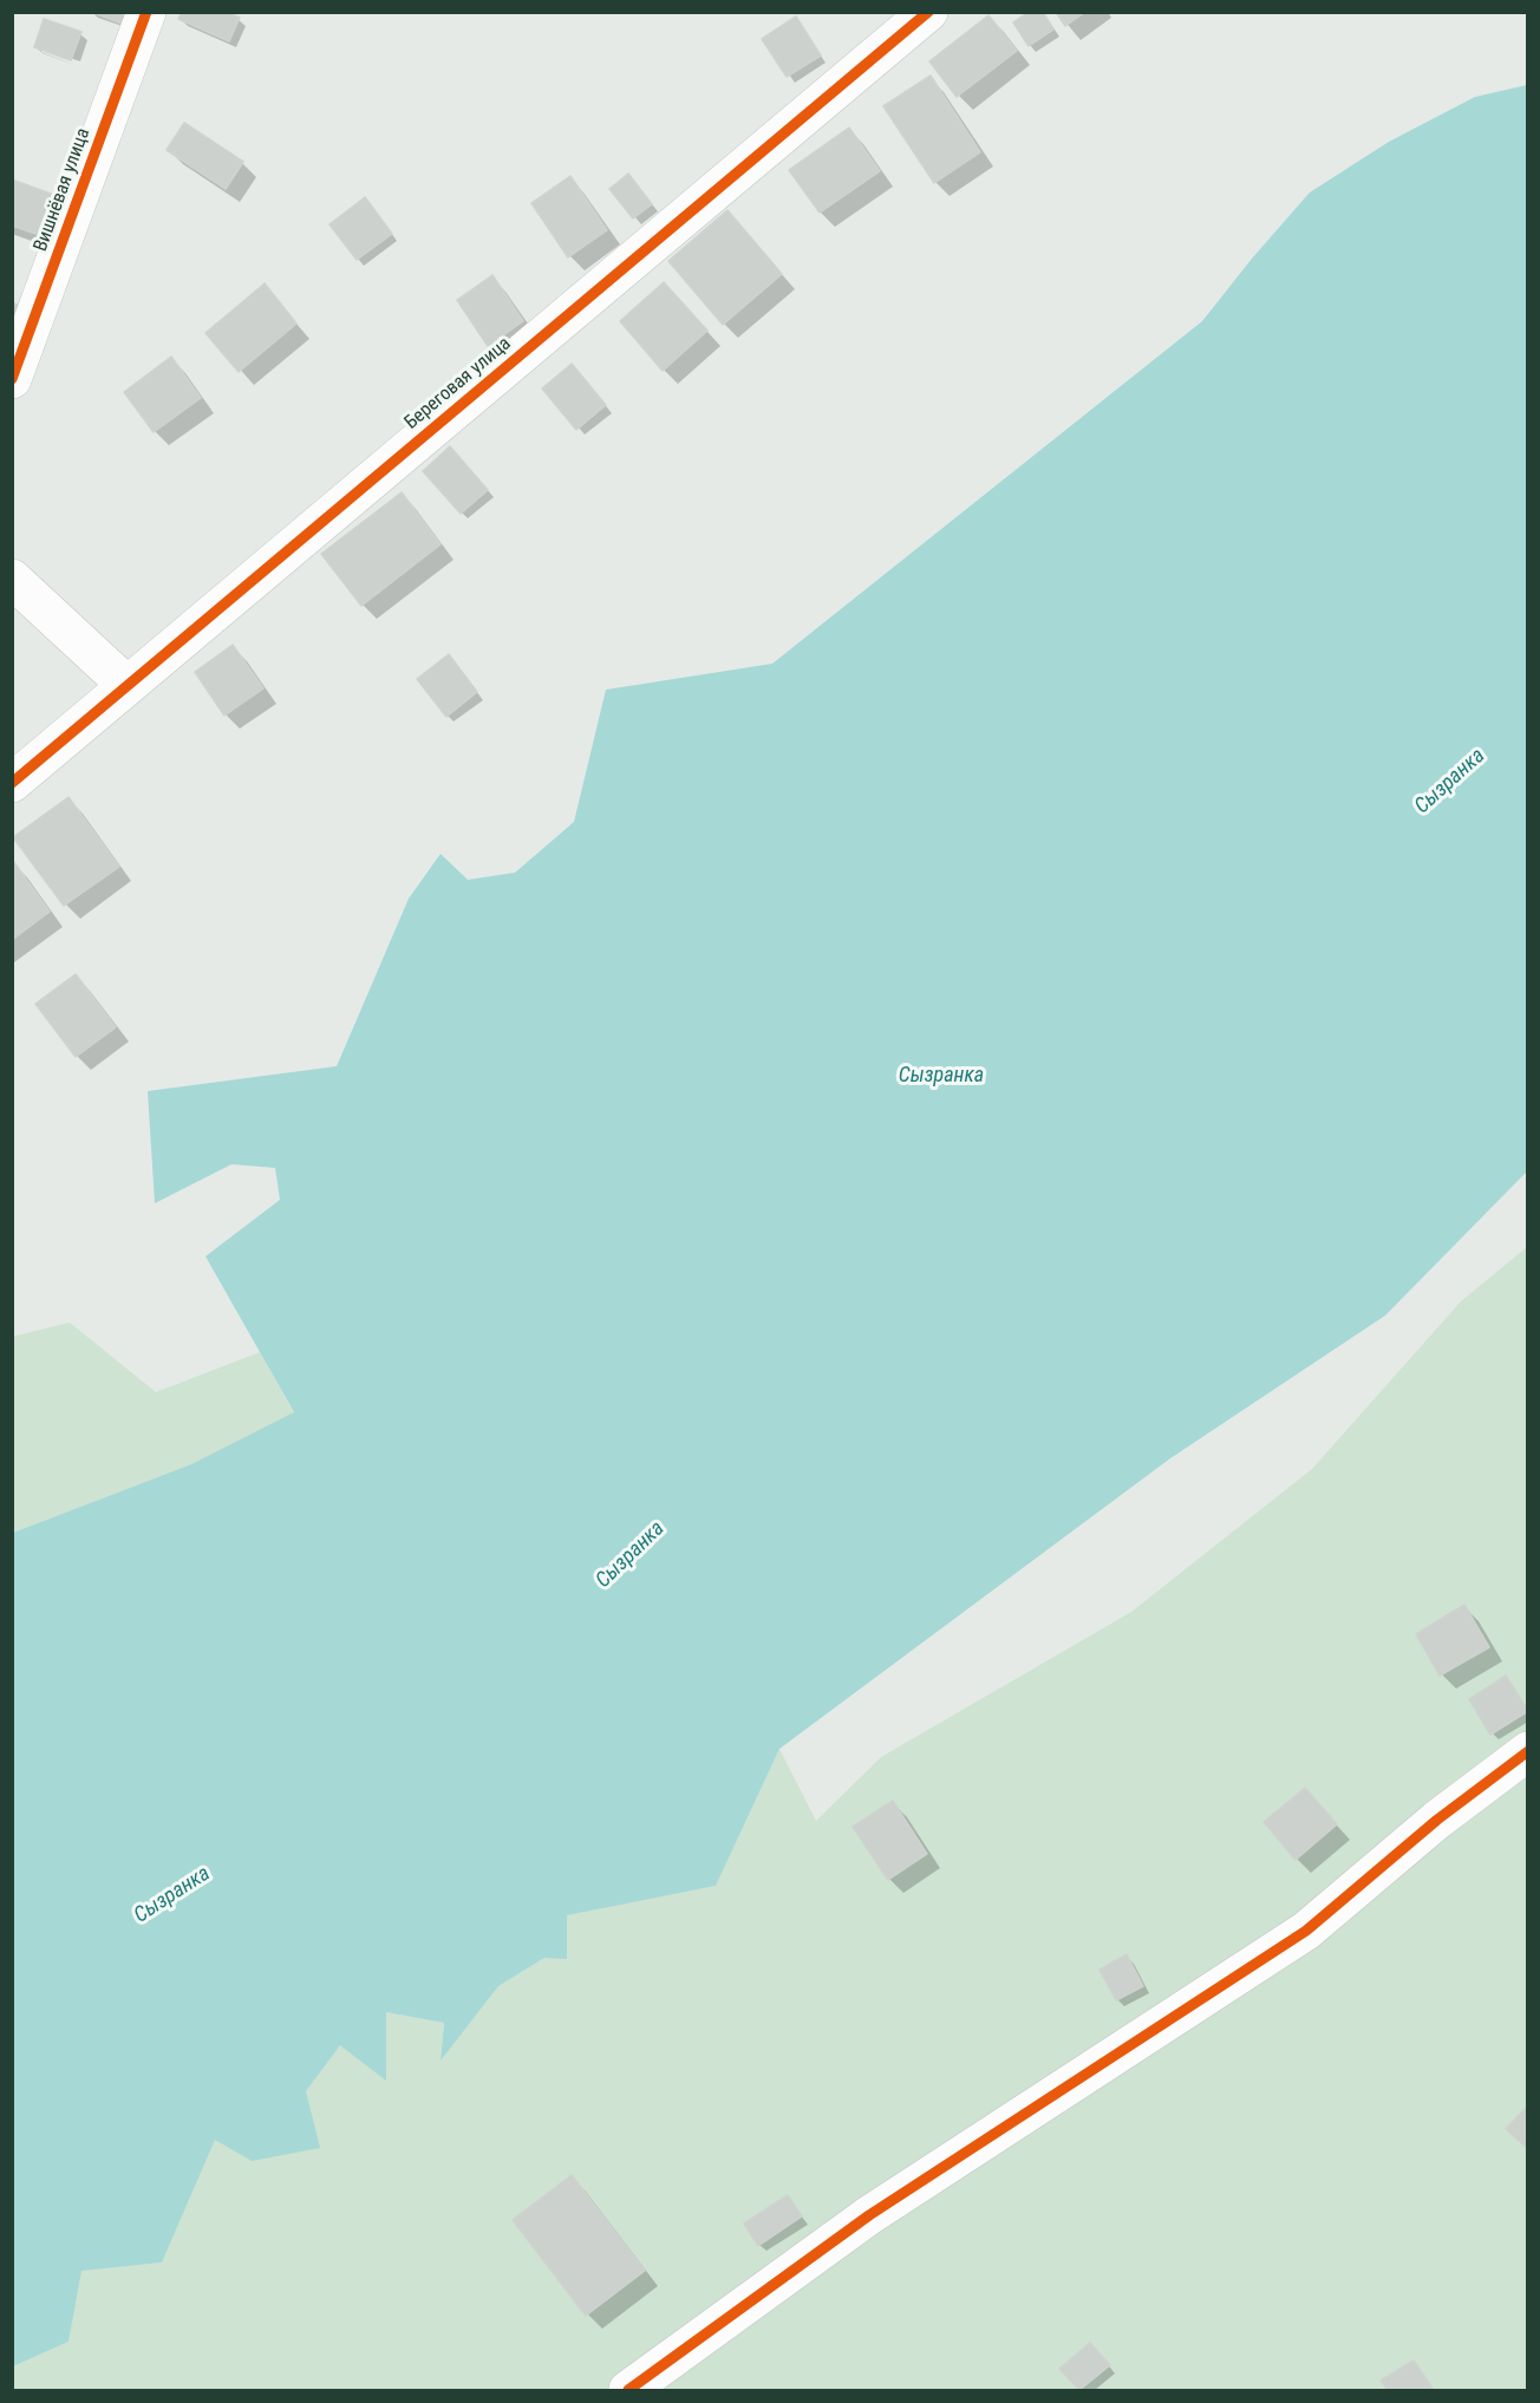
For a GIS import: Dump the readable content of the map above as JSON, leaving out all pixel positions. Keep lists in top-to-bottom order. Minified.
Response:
{"streets":{"street":["Вишнёвая улица","Береговая улица"]},"water":["Сызранка"]}
